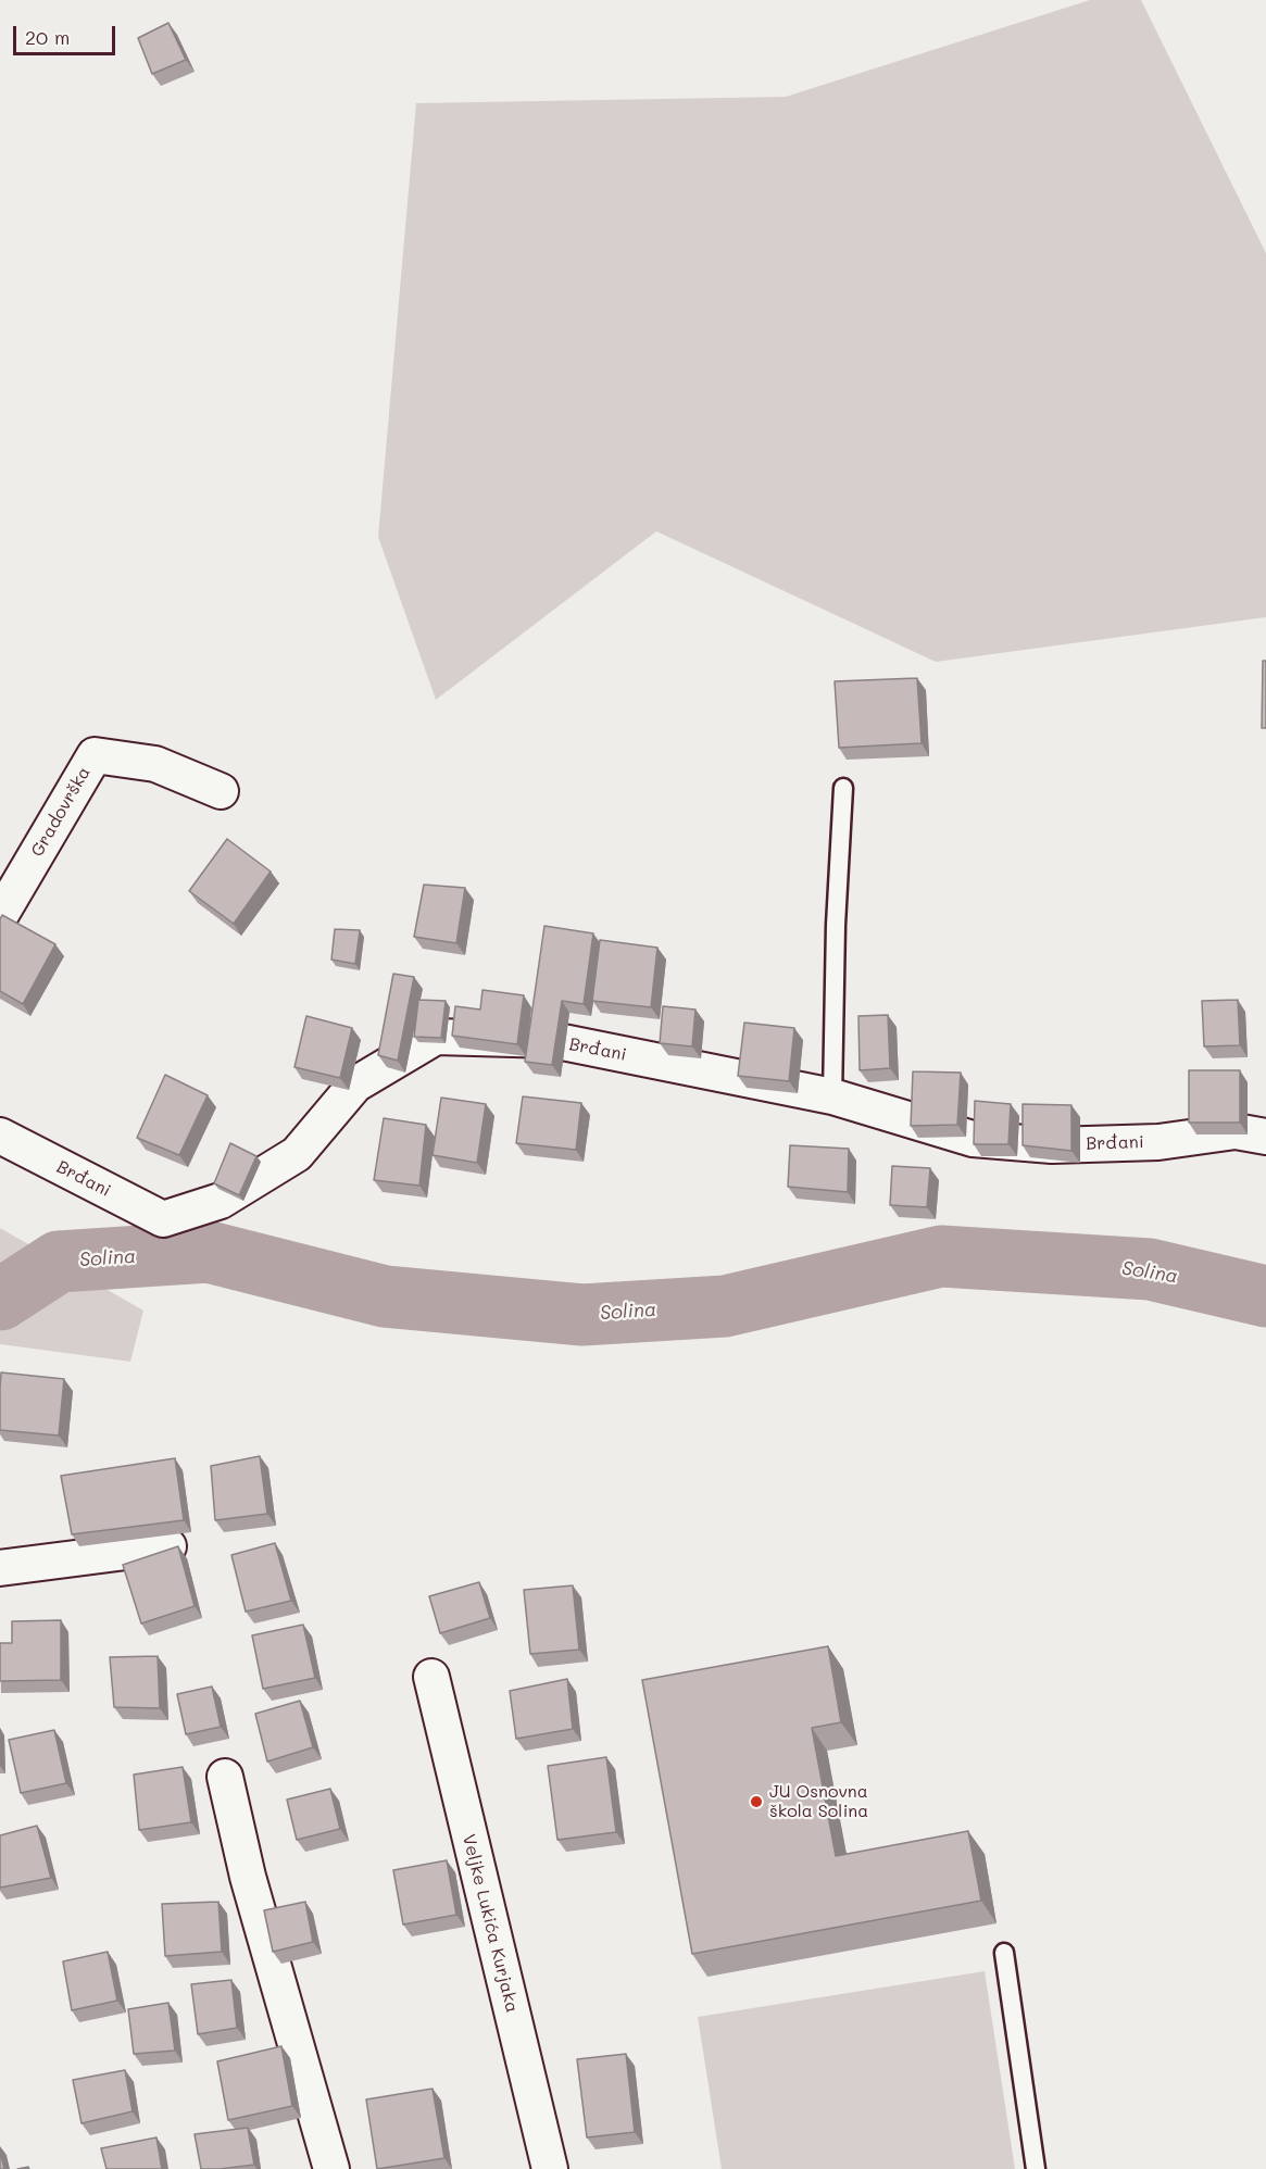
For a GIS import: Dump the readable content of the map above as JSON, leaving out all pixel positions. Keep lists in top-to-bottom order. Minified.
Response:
{"streets":{"street":["Gradovrška","Brđani","Veljke Lukića Kurjaka"]},"water":["Solina"],"places":["JU Osnovna škola Solina"],"scale_bar":"20 m"}
